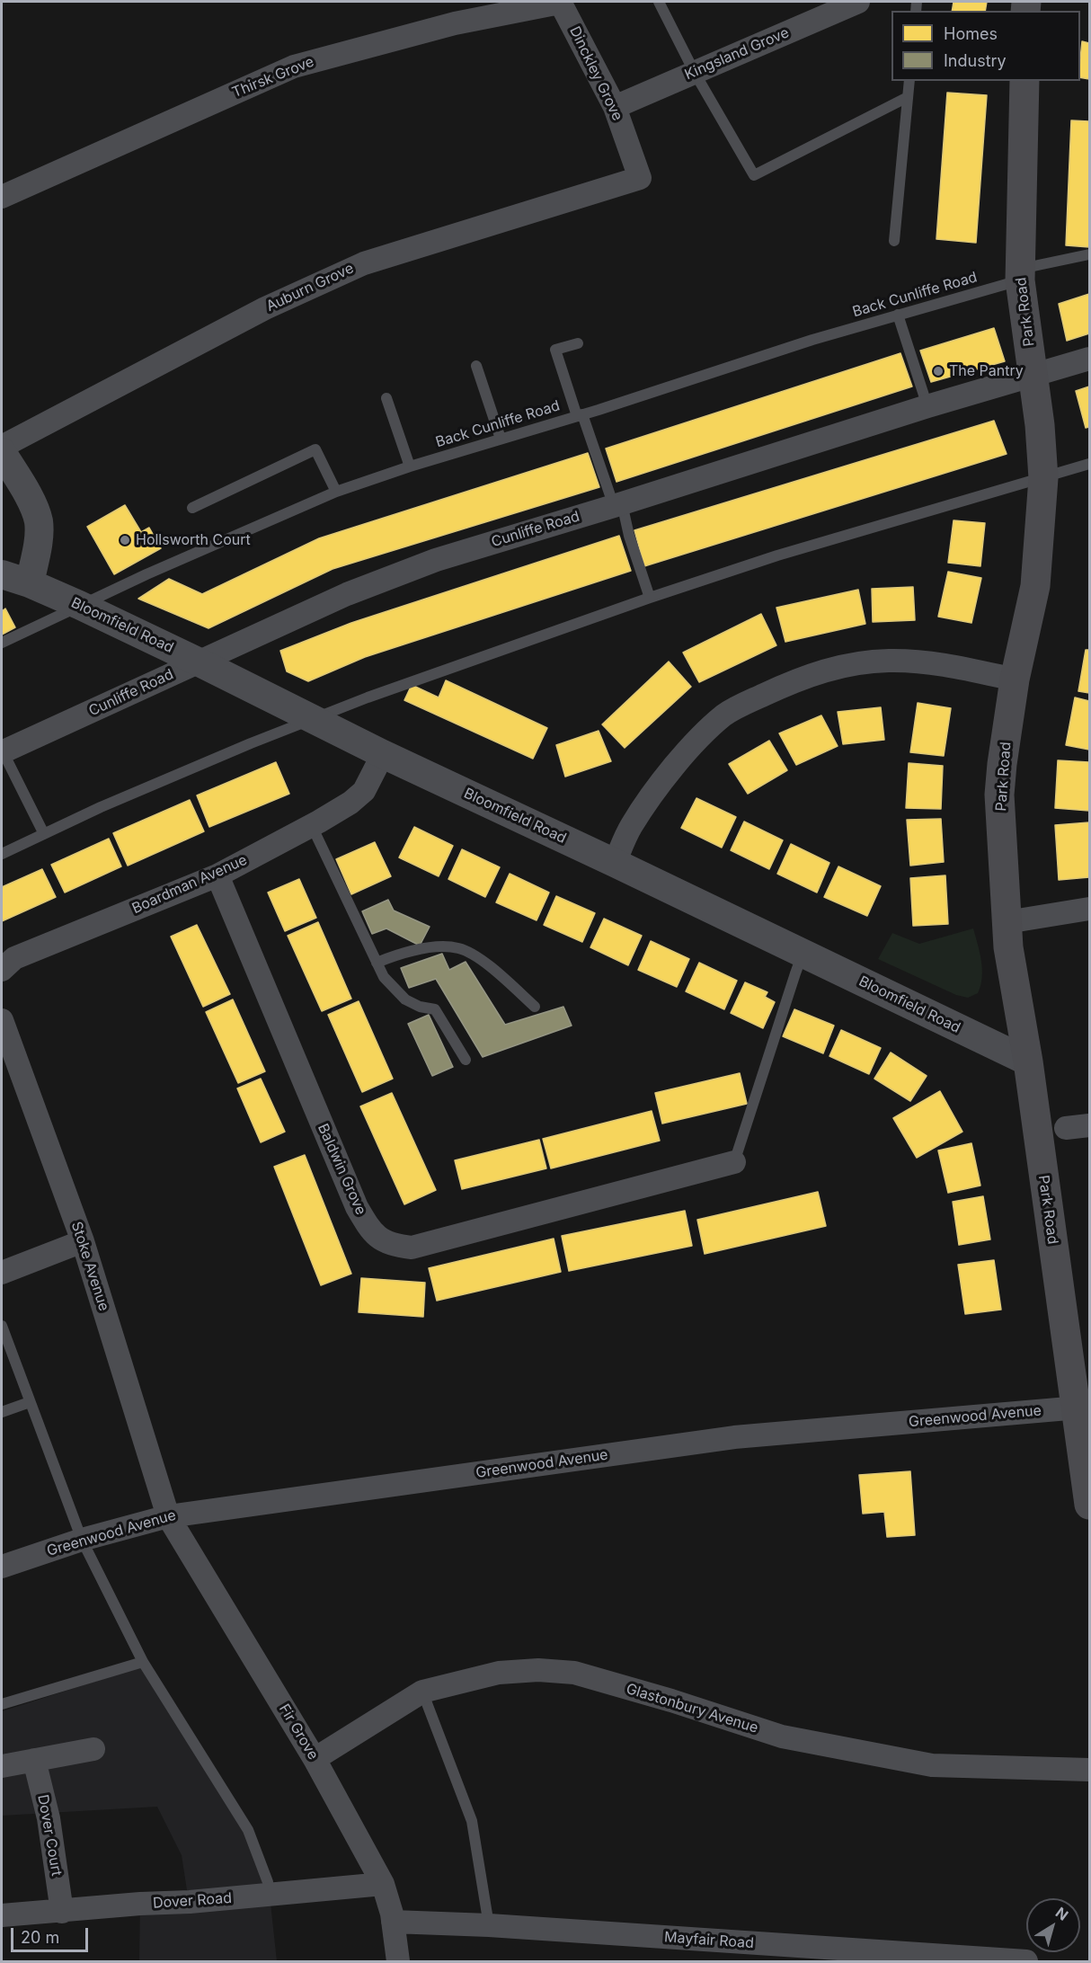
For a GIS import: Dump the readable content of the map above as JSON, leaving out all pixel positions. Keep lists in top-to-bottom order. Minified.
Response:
{"streets":{"main road":["Park Road"],"street":["Kingsland Grove","Dinckley Grove","Thirsk Grove","Auburn Grove","Cunliffe Road","Bloomfield Road","Boardman Avenue","Baldwin Grove","Stoke Avenue","Greenwood Avenue","Glastonbury Avenue","Fir Grove","Dover Court","Dover Road","Mayfair Road"],"lane":["Back Cunliffe Road"]},"crossings":[["Kingsland Grove","Dinckley Grove"],["Dinckley Grove","Thirsk Grove"],["Dinckley Grove","Auburn Grove"],["Back Cunliffe Road","Park Road"],["Back Cunliffe Road","Bloomfield Road"],["Park Road","Cunliffe Road"],["Park Road","Bloomfield Road"],["Park Road","Greenwood Avenue"],["Cunliffe Road","Bloomfield Road"],["Bloomfield Road","Boardman Avenue"],["Boardman Avenue","Baldwin Grove"],["Stoke Avenue","Greenwood Avenue"],["Stoke Avenue","Fir Grove"],["Greenwood Avenue","Fir Grove"],["Glastonbury Avenue","Fir Grove"],["Fir Grove","Dover Road"],["Fir Grove","Mayfair Road"],["Dover Court","Dover Road"]],"places":["The Pantry","Hollsworth Court"],"legend":["Homes","Industry"],"scale_bar":"20 m","north":"top right"}
